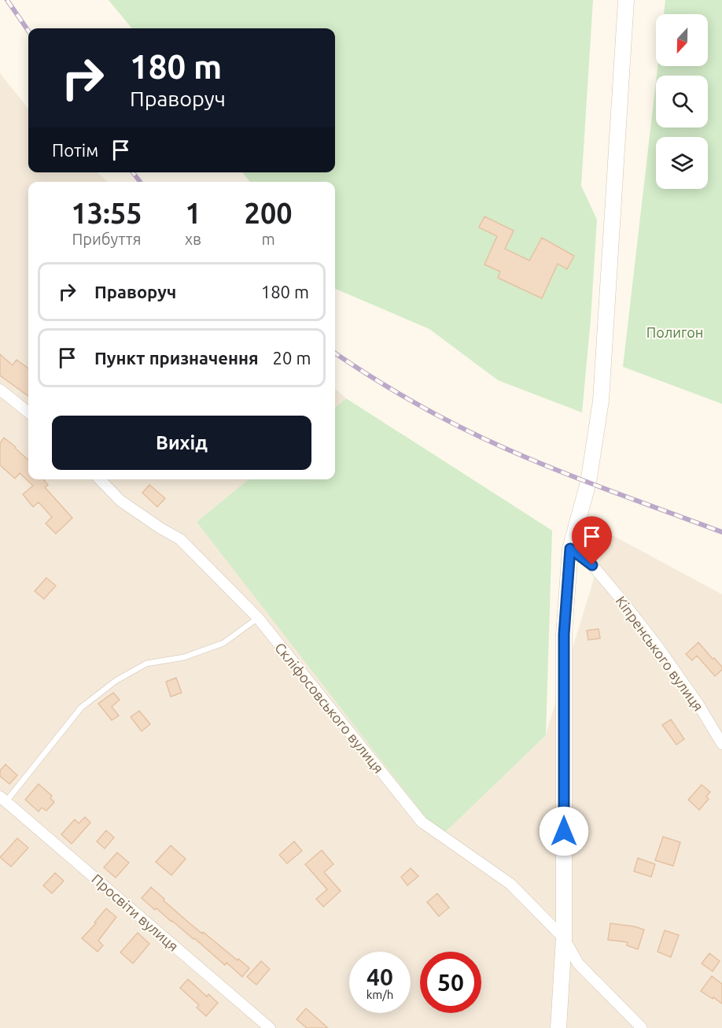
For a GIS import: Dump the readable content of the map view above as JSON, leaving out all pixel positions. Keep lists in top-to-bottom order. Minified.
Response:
{"streets":{"street":["Кіпренського вулиця","Скліфосовського вулиця","Просвіти вулиця"]},"parks":["Полигон"],"north":"bottom","page":{"turn":["180 m","Праворуч"],"then":"Потім","eta":["13:55","Прибуття","1","хв","200","m"],"list":[{"name":"Праворуч","value":"180 m"},{"name":"Пункт призначення","value":"20 m"}],"buttons":"Вихід","speed":"40 km/h","limit":"50"}}
